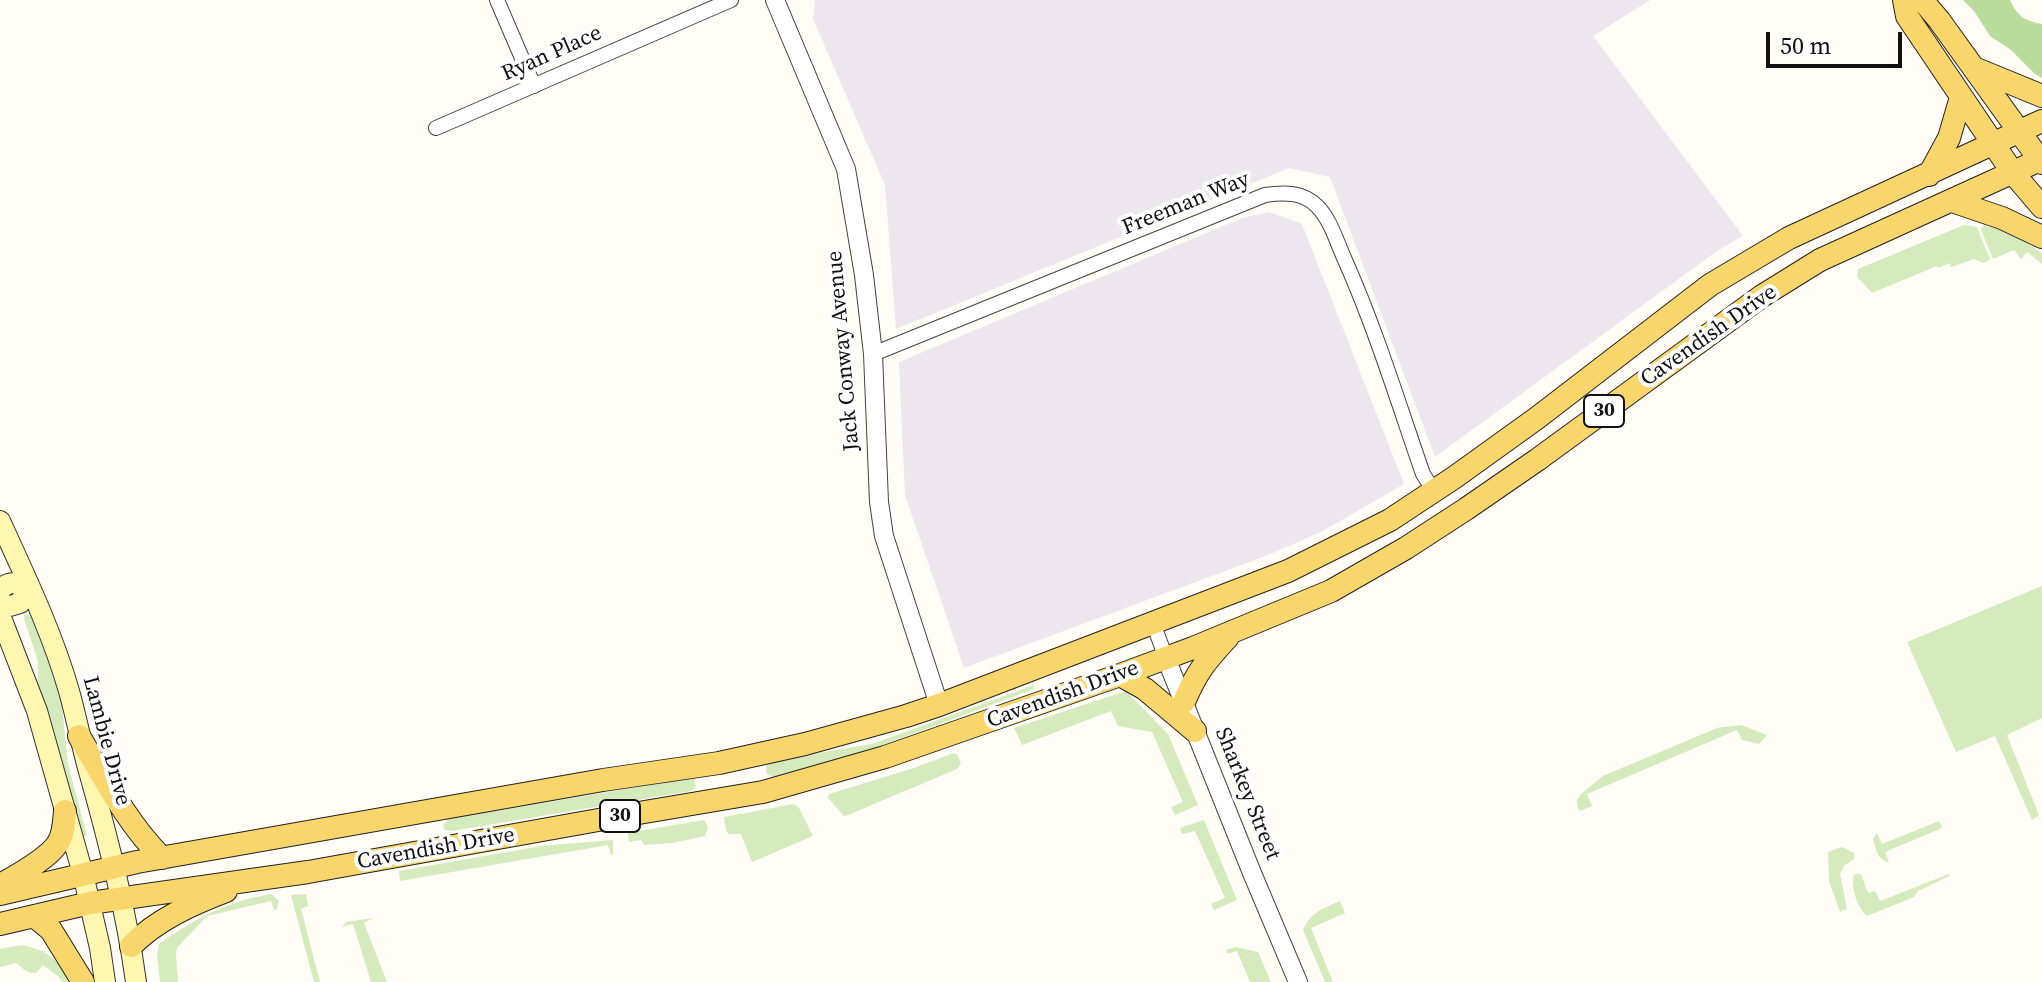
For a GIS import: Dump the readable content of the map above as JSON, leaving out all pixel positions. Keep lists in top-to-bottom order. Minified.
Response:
{"streets":{"main road":["Cavendish Drive","30","Lambie Drive"],"street":["Ryan Place","Freeman Way","Jack Conway Avenue","Sharkey Street"]},"crossings":[["Freeman Way","Cavendish Drive"],["Freeman Way","Jack Conway Avenue"],["Cavendish Drive","Jack Conway Avenue"],["Cavendish Drive","30"],["Cavendish Drive","Lambie Drive"],["Cavendish Drive","Sharkey Street"]],"scale_bar":"50 m"}
